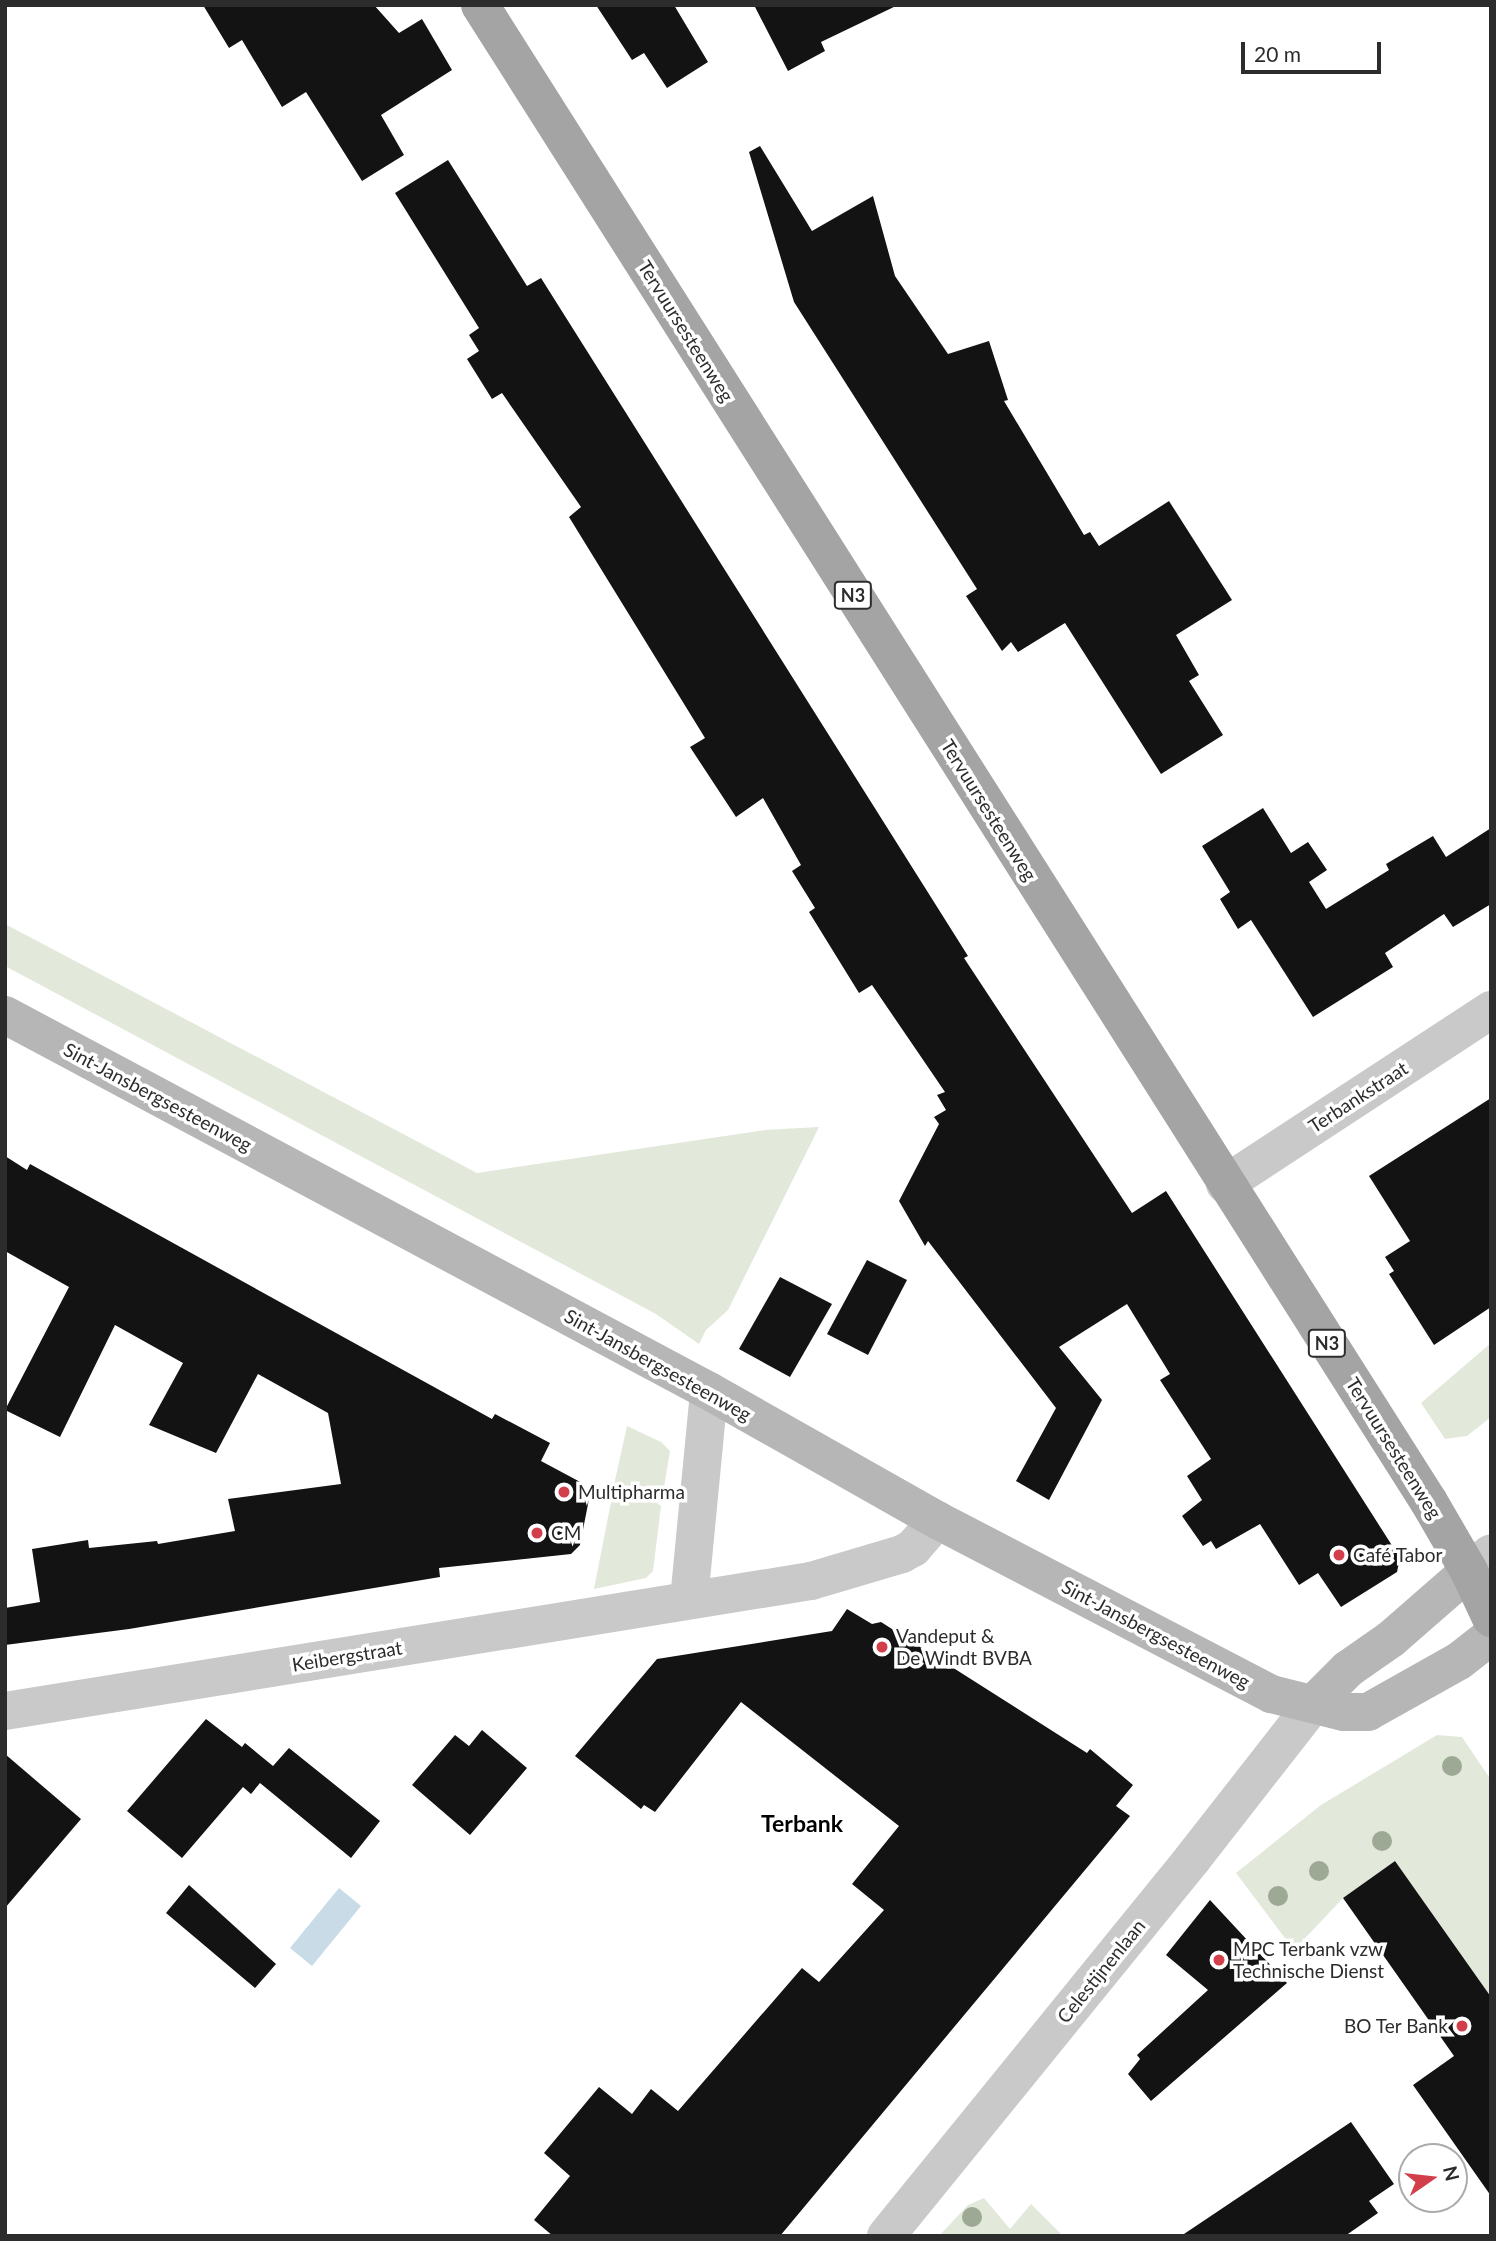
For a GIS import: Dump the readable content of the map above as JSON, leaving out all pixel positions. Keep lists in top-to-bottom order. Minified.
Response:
{"streets":{"main road":["Tervuursesteenweg","N3","Sint-Jansbergsesteenweg"],"street":["Terbankstraat","Keibergstraat","Celestijnenlaan"]},"crossings":[["Tervuursesteenweg","Terbankstraat"],["Sint-Jansbergsesteenweg","Keibergstraat"],["Sint-Jansbergsesteenweg","Celestijnenlaan"]],"districts":["Terbank"],"places":["Multipharma","CM","Café Tabor","Vandeput & De Windt BVBA","MPC Terbank vzw Technische Dienst","BO Ter Bank"],"scale_bar":"20 m","north":"right"}
